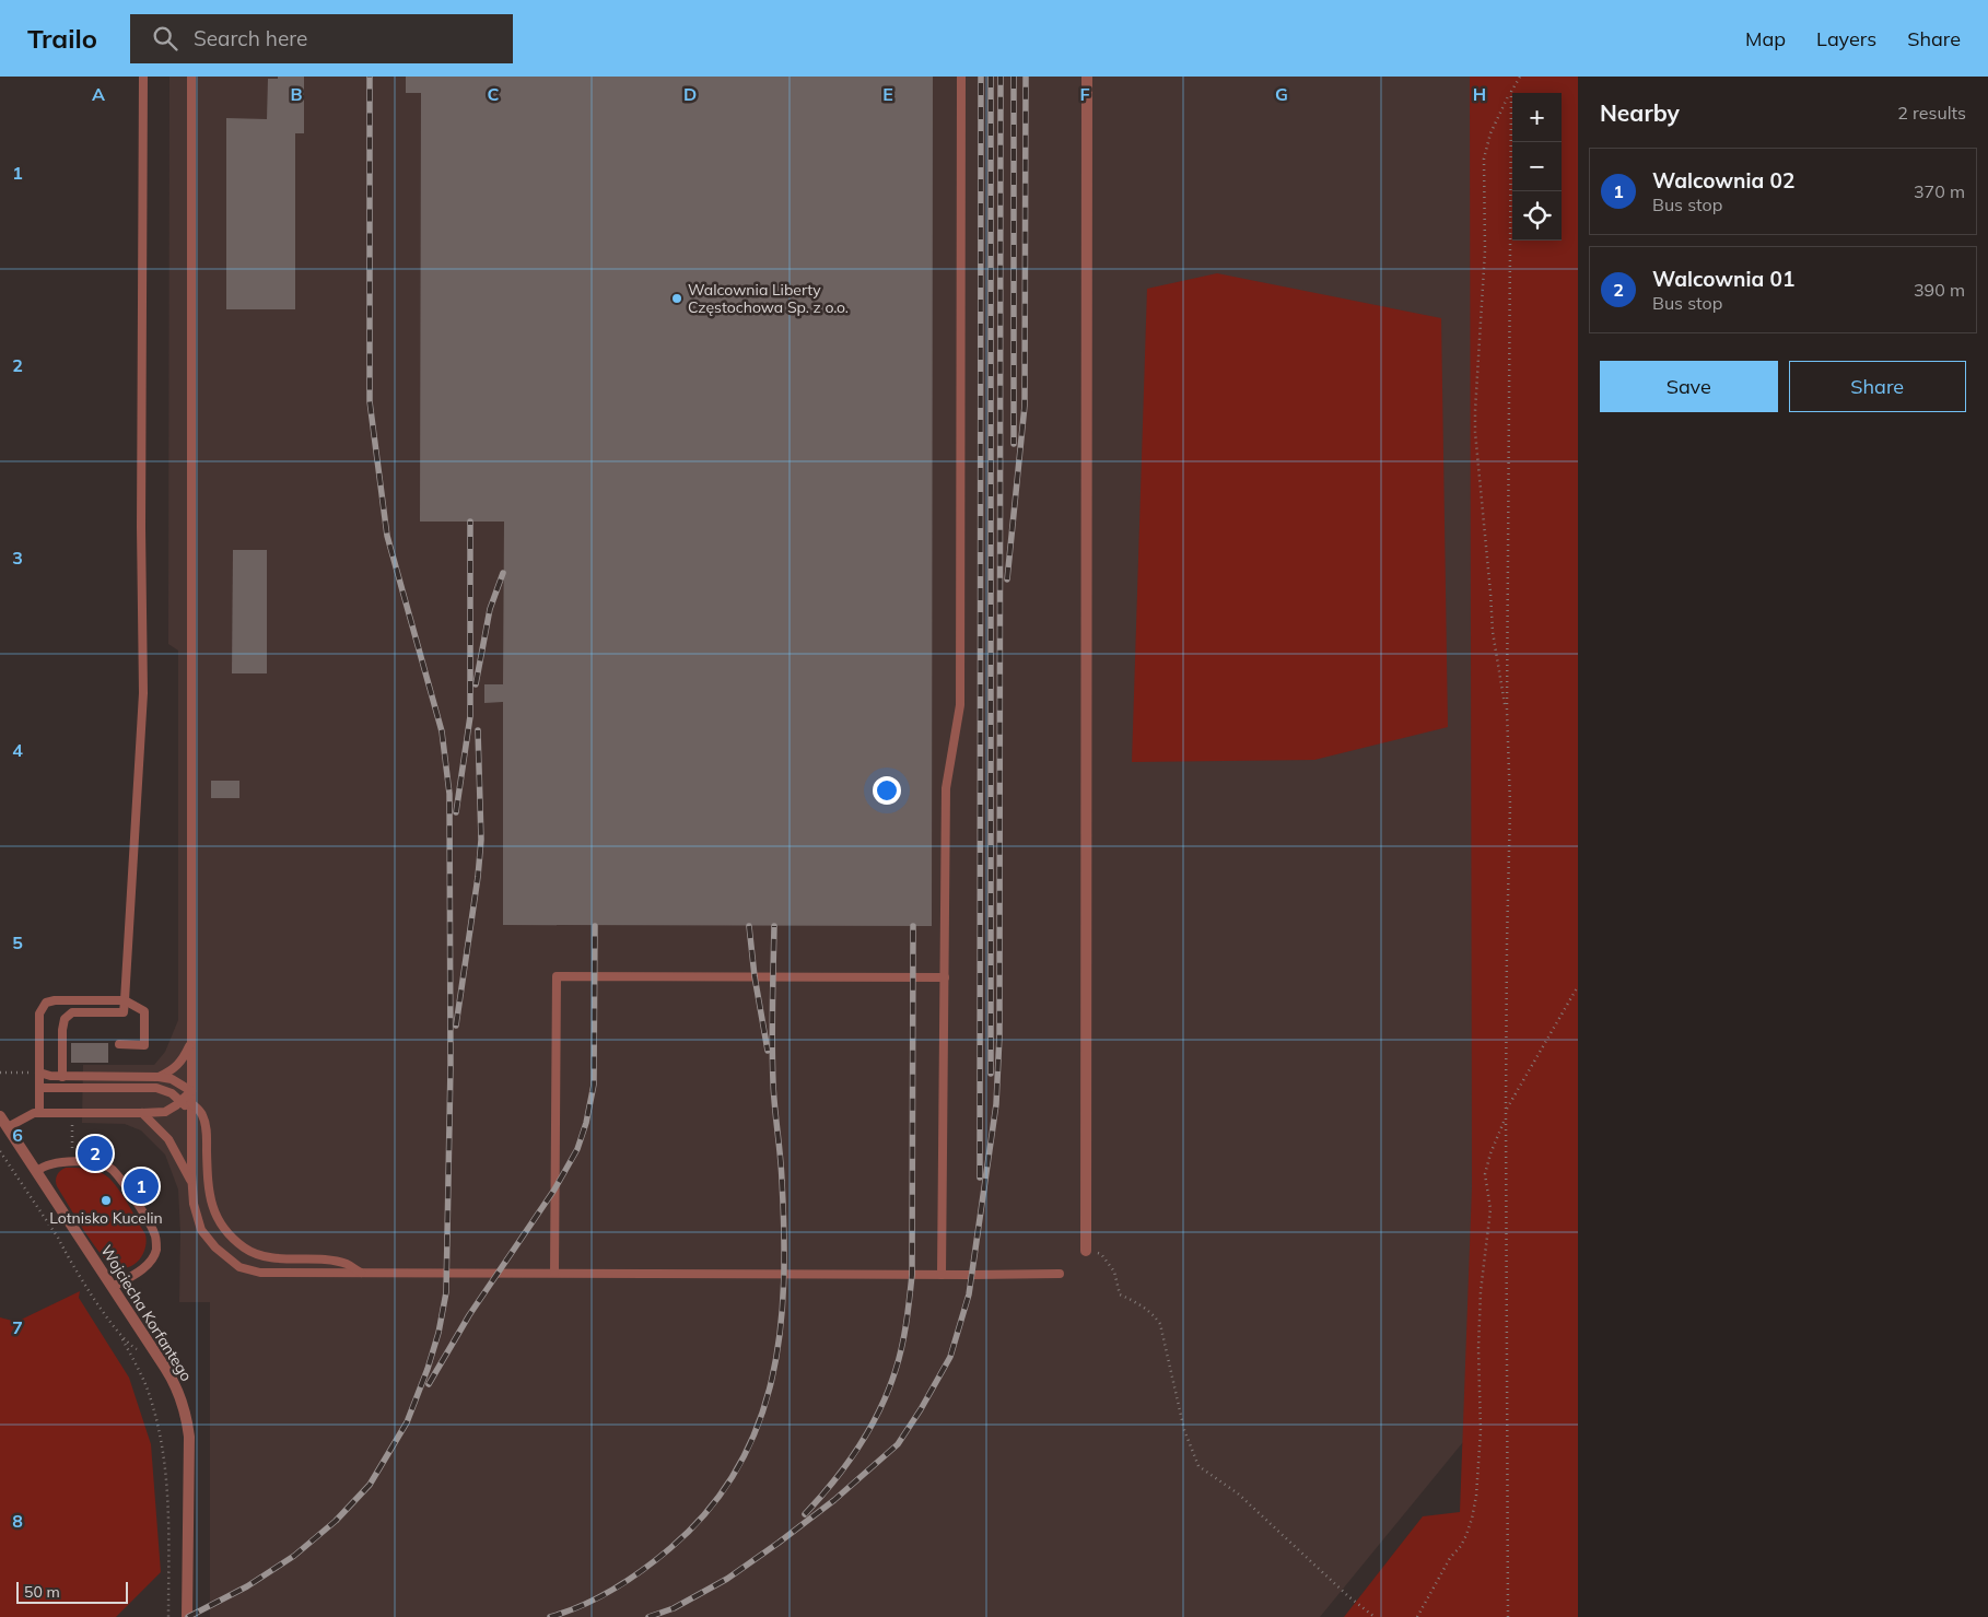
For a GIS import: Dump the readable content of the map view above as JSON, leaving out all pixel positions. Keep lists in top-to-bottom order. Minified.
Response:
{"streets":{"street":["Wojciecha Korfantego"]},"places":["Walcownia Liberty Częstochowa Sp. z o.o.","Lotnisko Kucelin"],"scale_bar":"50 m","page":{"header":"Trailo","search":"Search here","nav":["Map","Layers","Share"],"heading":["Nearby","2 results"],"map_buttons":["+","−"],"list":[{"mark":"1","name":"Walcownia 02","note":"Bus stop","value":"370 m"},{"mark":"2","name":"Walcownia 01","note":"Bus stop","value":"390 m"}],"buttons":["Save","Share"],"pins":["2","1"],"scale":"50 m"},"grid":{"columns":["A","B","C","D","E","F","G","H"],"rows":["1","2","3","4","5","6","7","8"]}}
